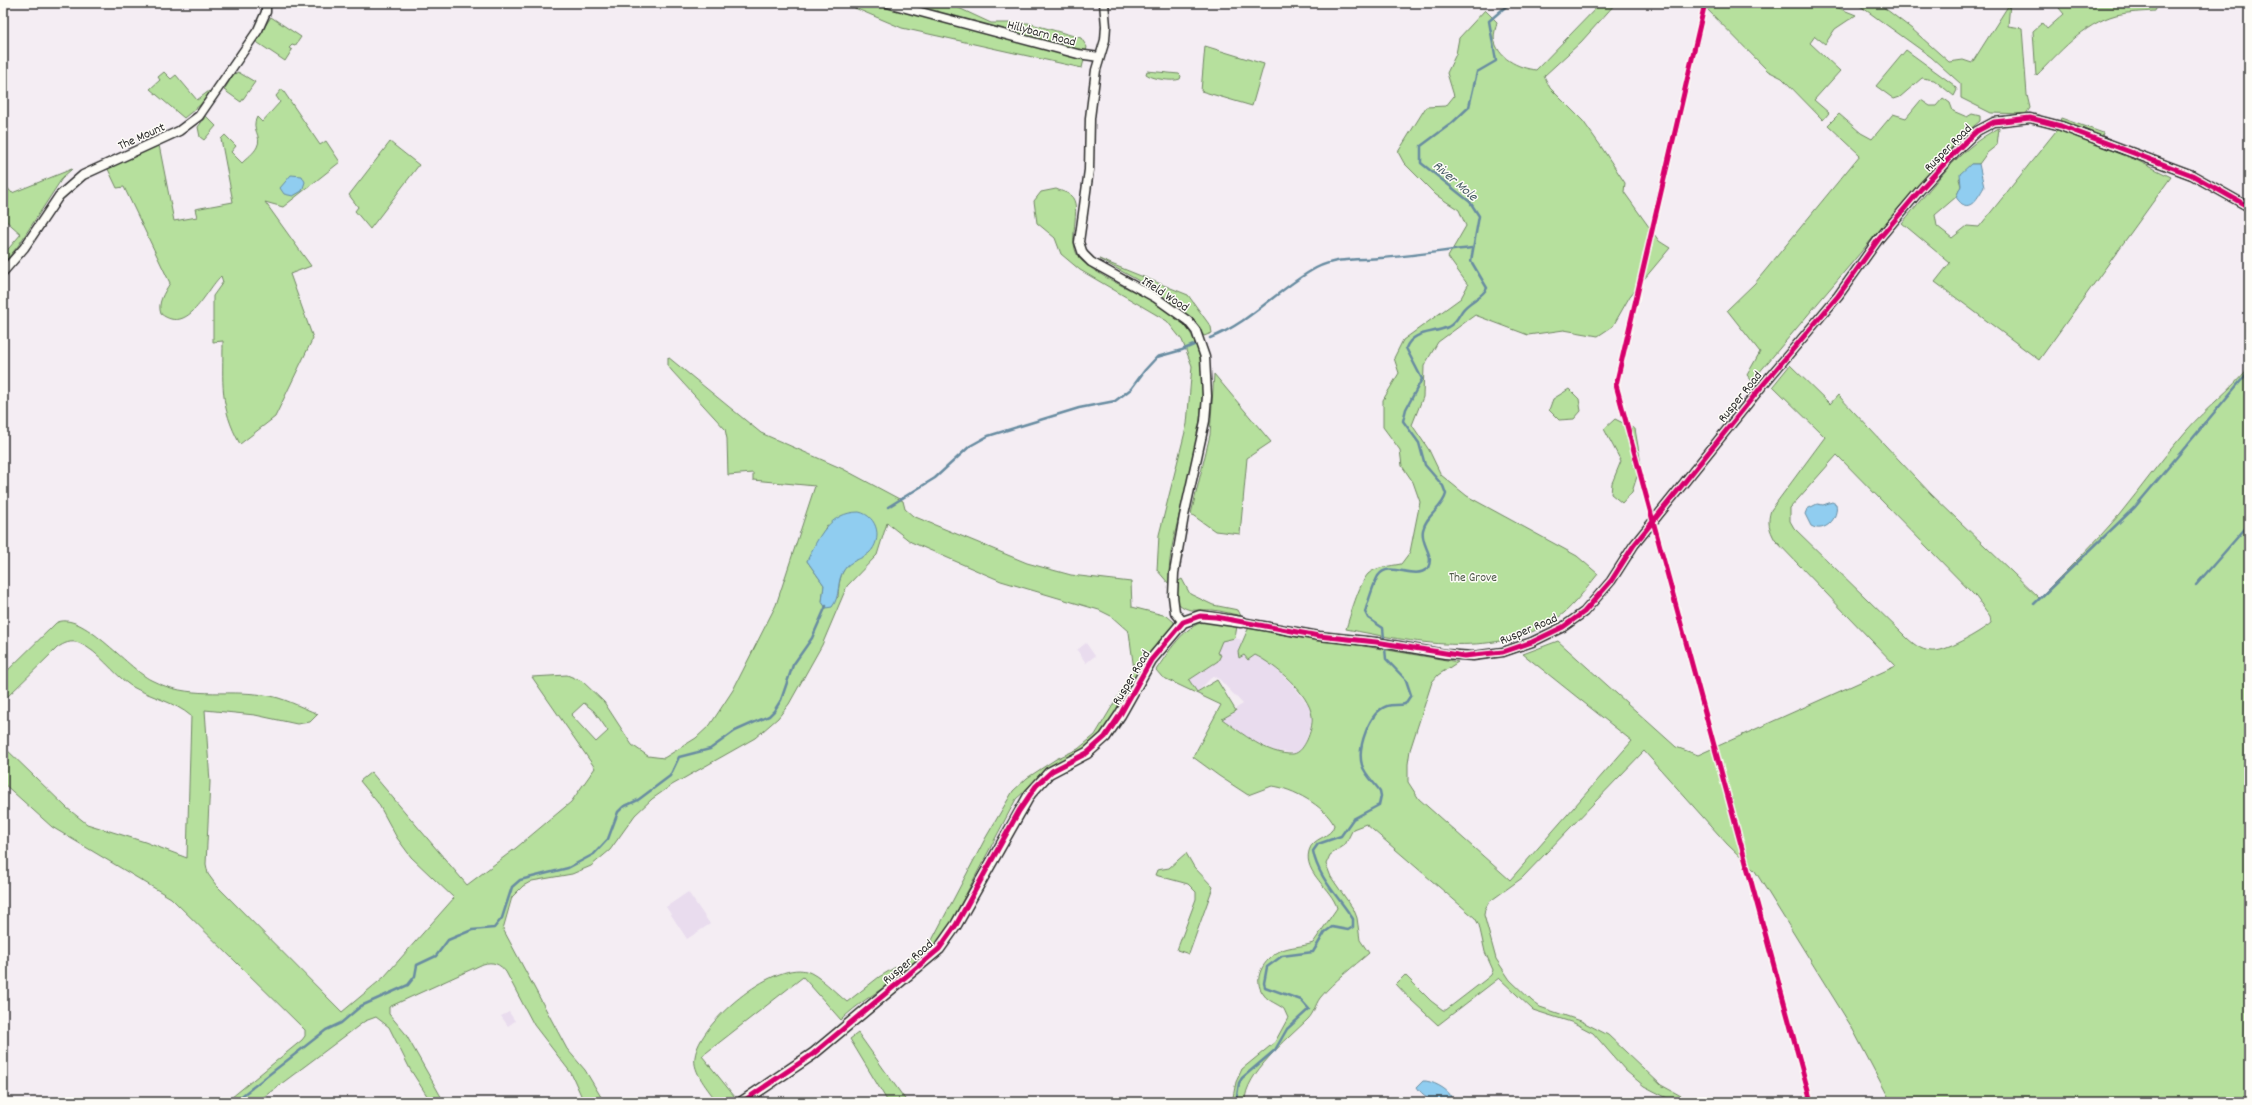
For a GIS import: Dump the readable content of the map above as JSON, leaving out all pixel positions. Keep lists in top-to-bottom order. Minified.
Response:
{"streets":{"street":["Hillybarn Road","The Mount","Rusper Road","Ifield Wood"]},"crossings":[["Hillybarn Road","Ifield Wood"],["Rusper Road","Ifield Wood"]],"water":["River Mole"],"parks":["The Grove"]}
